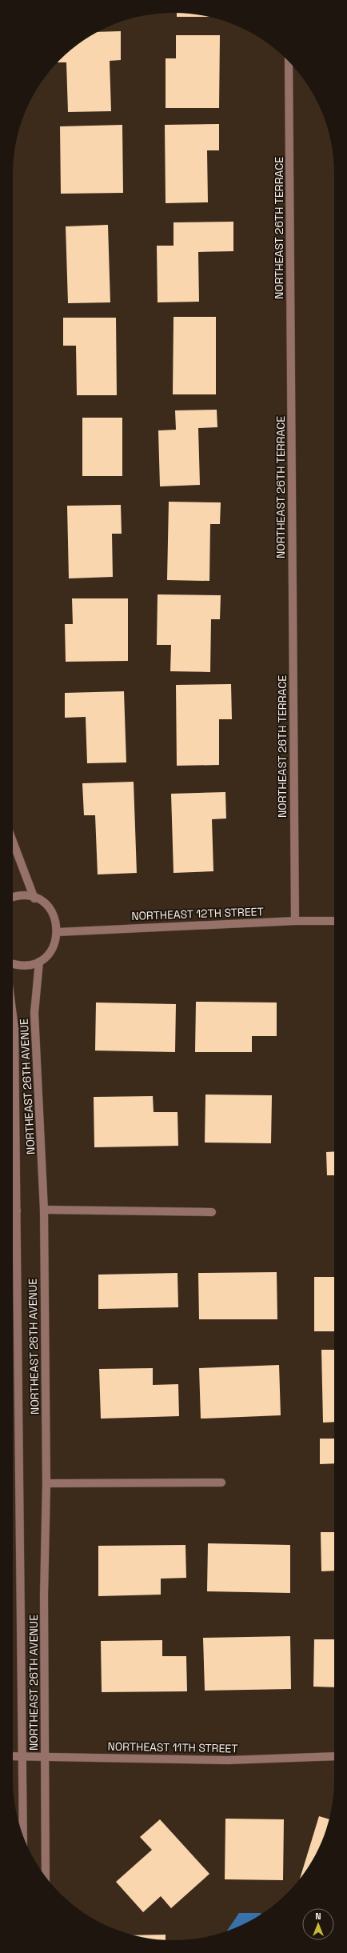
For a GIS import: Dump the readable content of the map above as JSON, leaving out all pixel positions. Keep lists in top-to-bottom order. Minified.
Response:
{"streets":{"street":["NORTHEAST 26TH TERRACE","NORTHEAST 12TH STREET","NORTHEAST 26TH AVENUE","NORTHEAST 11TH STREET"]},"crossings":[["NORTHEAST 26TH TERRACE","NORTHEAST 12TH STREET"],["NORTHEAST 26TH AVENUE","NORTHEAST 11TH STREET"]],"north":"top"}
